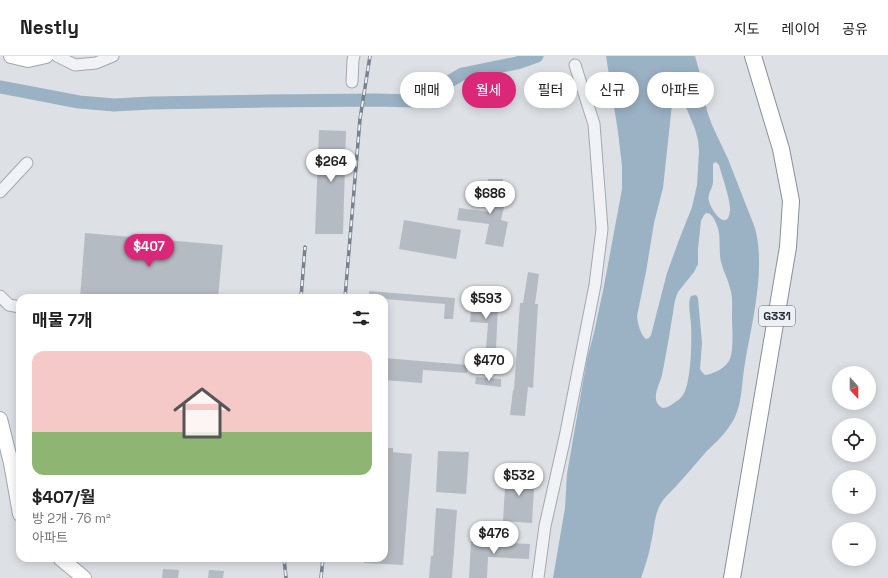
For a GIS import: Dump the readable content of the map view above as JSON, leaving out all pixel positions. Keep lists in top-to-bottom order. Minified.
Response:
{"streets":{"highway":["G331"]},"north":"bottom","page":{"header":"Nestly","nav":["지도","레이어","공유"],"chip":["매매","월세","필터","신규","아파트"],"price":["$264","$686","$407","$593","$470","$532","$476"],"heading":"매물 7개","list":[{"name":"$407/월","note":"방 2개 · 76 m² · 아파트"}],"map_buttons":["+","−"]}}
